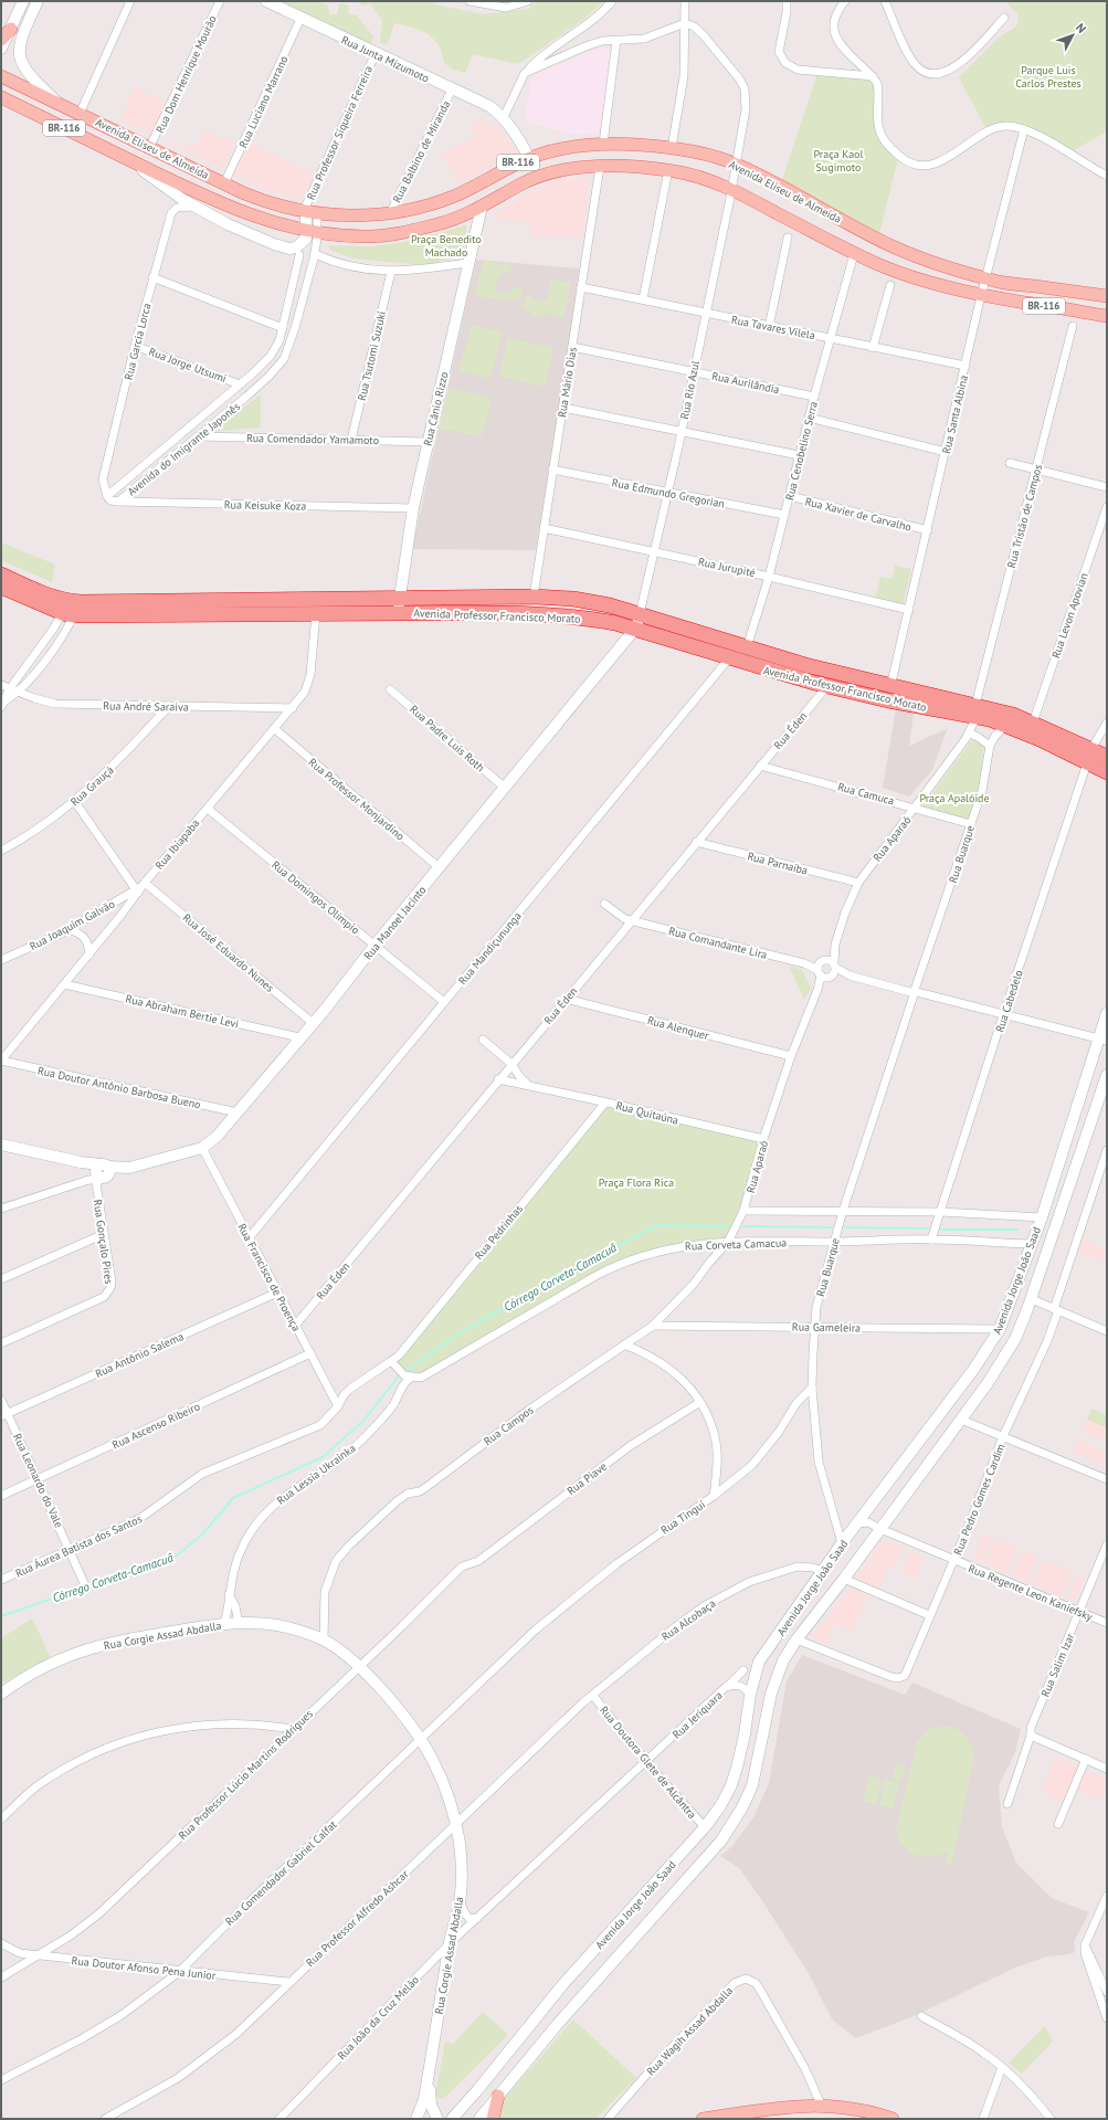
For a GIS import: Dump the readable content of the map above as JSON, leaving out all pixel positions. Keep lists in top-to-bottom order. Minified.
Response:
{"streets":{"highway":["Avenida Professor Francisco Morato"],"main road":["Rua Junta Mizumoto","BR-116","Avenida Eliseu de Almeida","Rua Cânio Rizzo","Rua Manoel Jacinto","Avenida Jorge João Saad","Rua Corgie Assad Abdalla"],"street":["Rua Dom Henrique Mourão","Rua Luciano Marrano","Rua Professor Siqueira Ferreira","Rua Balbino de Miranda","Rua Tavares Vilela","Rua Garcia Lorca","Rua Tsutomi Suzuki","Rua Jorge Utsumi","Rua Mário Dias","Rua Aurilândia","Rua Rio Azul","Rua Santa Albina","Rua Comendador Yamamoto","Avenida do Imigrante Japonês","Rua Cenobelino Serra","Rua Edmundo Gregorian","Rua Keisuke Koza","Rua Xavier de Carvalho","Rua Tristão de Campos","Rua Jurupité","Rua Levon Apovian","Rua André Saraiva","Rua Éden","Rua Padre Luis Roth","Rua Grauçá","Rua Camuca","Rua Professor Monjardino","Rua Aparaó","Rua Ibiapaba","Rua Buarque","Rua Parnaíba","Rua Domingos Olímpio","Rua Joaquim Galvão","Rua Comandante Lira","Rua Mandiçununga","Rua José Eduardo Nunes","Rua Cabedelo","Rua Abraham Bertie Levi","Rua Alenquer","Rua Doutor Antônio Barbosa Bueno","Rua Quitaúna","Rua Pedrinhas","Rua Gonçalo Pires","Rua Corveta Camacua","Rua Francisco de Proença","Rua Gameleira","Rua Antônio Salema","Rua Ascenso Ribeiro","Rua Campos","Rua Lessia Ukrainka","Rua Piave","Rua Leonardo do Vale","Rua Pedro Gomes Cardim","Rua Tingui","Rua Áurea Batista dos Santos","Rua Regente Leon Kaniefsky","Rua Alcobaça","Rua Salim Izar","Rua Jeriquara","Rua Doutora Glete de Alcântra","Rua Professor Lúcio Martins Rodrigues","Rua Comendador Gabriel Calfat","Rua Professor Alfredo Ashcar","Rua Doutor Afonso Pena Junior","Rua João da Cruz Melão","Rua Wagih Assad Abdalla"]},"crossings":[["Rua Junta Mizumoto","Rua Luciano Marrano"],["Rua Junta Mizumoto","Rua Professor Siqueira Ferreira"],["Rua Junta Mizumoto","Avenida Eliseu de Almeida"],["Rua Junta Mizumoto","Rua Balbino de Miranda"],["Rua Dom Henrique Mourão","Avenida Eliseu de Almeida"],["Rua Luciano Marrano","Avenida Eliseu de Almeida"],["Rua Professor Siqueira Ferreira","Avenida Eliseu de Almeida"],["Avenida Eliseu de Almeida","Rua Balbino de Miranda"],["Avenida Eliseu de Almeida","Rua Garcia Lorca"],["Avenida Eliseu de Almeida","Rua Tsutomi Suzuki"],["Avenida Eliseu de Almeida","Rua Mário Dias"],["Avenida Eliseu de Almeida","Rua Rio Azul"],["Avenida Eliseu de Almeida","Rua Cânio Rizzo"],["Avenida Eliseu de Almeida","Rua Santa Albina"],["Avenida Eliseu de Almeida","Avenida do Imigrante Japonês"],["Avenida Eliseu de Almeida","Rua Cenobelino Serra"],["Rua Tavares Vilela","Rua Mário Dias"],["Rua Tavares Vilela","Rua Rio Azul"],["Rua Tavares Vilela","Rua Santa Albina"],["Rua Tavares Vilela","Rua Cenobelino Serra"],["Rua Garcia Lorca","Rua Jorge Utsumi"],["Rua Garcia Lorca","Avenida do Imigrante Japonês"],["Rua Tsutomi Suzuki","Rua Comendador Yamamoto"],["Rua Jorge Utsumi","Avenida do Imigrante Japonês"],["Rua Mário Dias","Rua Aurilândia"],["Rua Mário Dias","Rua Edmundo Gregorian"],["Rua Mário Dias","Rua Jurupité"],["Rua Mário Dias","Avenida Professor Francisco Morato"],["Rua Aurilândia","Rua Rio Azul"],["Rua Aurilândia","Rua Cenobelino Serra"],["Rua Rio Azul","Rua Edmundo Gregorian"],["Rua Rio Azul","Rua Jurupité"],["Rua Rio Azul","Avenida Professor Francisco Morato"],["Rua Rio Azul","Rua Manoel Jacinto"],["Rua Cânio Rizzo","Rua Comendador Yamamoto"],["Rua Cânio Rizzo","Rua Keisuke Koza"],["Rua Cânio Rizzo","Avenida Professor Francisco Morato"],["Rua Santa Albina","Rua Xavier de Carvalho"],["Rua Santa Albina","Rua Jurupité"],["Rua Santa Albina","Avenida Professor Francisco Morato"],["Rua Comendador Yamamoto","Avenida do Imigrante Japonês"],["Avenida do Imigrante Japonês","Rua Keisuke Koza"],["Rua Cenobelino Serra","Rua Edmundo Gregorian"],["Rua Cenobelino Serra","Rua Xavier de Carvalho"],["Rua Cenobelino Serra","Rua Jurupité"],["Rua Cenobelino Serra","Avenida Professor Francisco Morato"],["Rua Tristão de Campos","Avenida Professor Francisco Morato"],["Rua Tristão de Campos","Rua Aparaó"],["Avenida Professor Francisco Morato","Rua Levon Apovian"],["Avenida Professor Francisco Morato","Rua Éden"],["Avenida Professor Francisco Morato","Rua Aparaó"],["Avenida Professor Francisco Morato","Rua Ibiapaba"],["Avenida Professor Francisco Morato","Rua Buarque"],["Avenida Professor Francisco Morato","Rua Manoel Jacinto"],["Avenida Professor Francisco Morato","Rua Mandiçununga"],["Avenida Professor Francisco Morato","Rua Cabedelo"],["Rua André Saraiva","Rua Grauçá"],["Rua André Saraiva","Rua Ibiapaba"],["Rua Éden","Rua Camuca"],["Rua Éden","Rua Parnaíba"],["Rua Éden","Rua Comandante Lira"],["Rua Éden","Rua Alenquer"],["Rua Éden","Rua Quitaúna"],["Rua Éden","Rua Francisco de Proença"],["Rua Padre Luis Roth","Rua Manoel Jacinto"],["Rua Grauçá","Rua José Eduardo Nunes"],["Rua Camuca","Rua Aparaó"],["Rua Camuca","Rua Buarque"],["Rua Professor Monjardino","Rua Ibiapaba"],["Rua Professor Monjardino","Rua Manoel Jacinto"],["Rua Aparaó","Rua Parnaíba"],["Rua Aparaó","Rua Comandante Lira"],["Rua Aparaó","Rua Alenquer"],["Rua Aparaó","Rua Quitaúna"],["Rua Aparaó","Rua Corveta Camacua"],["Rua Aparaó","Rua Campos"],["Rua Ibiapaba","Rua Domingos Olímpio"],["Rua Ibiapaba","Rua Joaquim Galvão"],["Rua Ibiapaba","Rua José Eduardo Nunes"],["Rua Ibiapaba","Rua Abraham Bertie Levi"],["Rua Ibiapaba","Rua Doutor Antônio Barbosa Bueno"],["Rua Buarque","Rua Corveta Camacua"],["Rua Buarque","Avenida Jorge João Saad"],["Rua Buarque","Rua Gameleira"],["Rua Buarque","Rua Tingui"],["Rua Domingos Olímpio","Rua Manoel Jacinto"],["Rua Domingos Olímpio","Rua Mandiçununga"],["Rua Manoel Jacinto","Rua José Eduardo Nunes"],["Rua Manoel Jacinto","Rua Abraham Bertie Levi"],["Rua Manoel Jacinto","Rua Doutor Antônio Barbosa Bueno"],["Rua Manoel Jacinto","Rua Gonçalo Pires"],["Rua Manoel Jacinto","Rua Francisco de Proença"],["Rua Joaquim Galvão","Rua José Eduardo Nunes"],["Rua Mandiçununga","Rua Francisco de Proença"],["Rua Cabedelo","Rua Corveta Camacua"],["Rua Quitaúna","Rua Pedrinhas"],["Rua Corveta Camacua","Avenida Jorge João Saad"],["Rua Corveta Camacua","Rua Campos"],["Rua Corveta Camacua","Rua Lessia Ukrainka"],["Rua Francisco de Proença","Rua Antônio Salema"],["Rua Francisco de Proença","Rua Ascenso Ribeiro"],["Rua Francisco de Proença","Rua Áurea Batista dos Santos"],["Avenida Jorge João Saad","Rua Gameleira"],["Avenida Jorge João Saad","Rua Pedro Gomes Cardim"],["Avenida Jorge João Saad","Rua Regente Leon Kaniefsky"],["Avenida Jorge João Saad","Rua Alcobaça"],["Avenida Jorge João Saad","Rua Jeriquara"],["Avenida Jorge João Saad","Rua Doutora Glete de Alcântra"],["Rua Gameleira","Rua Campos"],["Rua Antônio Salema","Rua Leonardo do Vale"],["Rua Ascenso Ribeiro","Rua Leonardo do Vale"],["Rua Campos","Rua Corgie Assad Abdalla"],["Rua Lessia Ukrainka","Rua Corgie Assad Abdalla"],["Rua Piave","Rua Professor Lúcio Martins Rodrigues"],["Rua Leonardo do Vale","Rua Áurea Batista dos Santos"],["Rua Pedro Gomes Cardim","Rua Regente Leon Kaniefsky"],["Rua Tingui","Rua Comendador Gabriel Calfat"],["Rua Regente Leon Kaniefsky","Rua Salim Izar"],["Rua Alcobaça","Rua Doutora Glete de Alcântra"],["Rua Alcobaça","Rua Professor Alfredo Ashcar"],["Rua Corgie Assad Abdalla","Rua Professor Lúcio Martins Rodrigues"],["Rua Corgie Assad Abdalla","Rua Comendador Gabriel Calfat"],["Rua Corgie Assad Abdalla","Rua Professor Alfredo Ashcar"],["Rua Corgie Assad Abdalla","Rua João da Cruz Melão"],["Rua Jeriquara","Rua Doutora Glete de Alcântra"],["Rua Jeriquara","Rua João da Cruz Melão"],["Rua Doutora Glete de Alcântra","Rua Professor Alfredo Ashcar"],["Rua Doutora Glete de Alcântra","Rua João da Cruz Melão"],["Rua Professor Lúcio Martins Rodrigues","Rua Doutor Afonso Pena Junior"],["Rua Comendador Gabriel Calfat","Rua Doutor Afonso Pena Junior"],["Rua Professor Alfredo Ashcar","Rua Doutor Afonso Pena Junior"]],"water":["Córrego Corveta-Camacuã"],"parks":["Parque Luis Carlos Prestes","Praça Kaol Sugimoto","Praça Benedito Machado","Praça Apalóide","Praça Flora Rica"],"north":"top right"}
